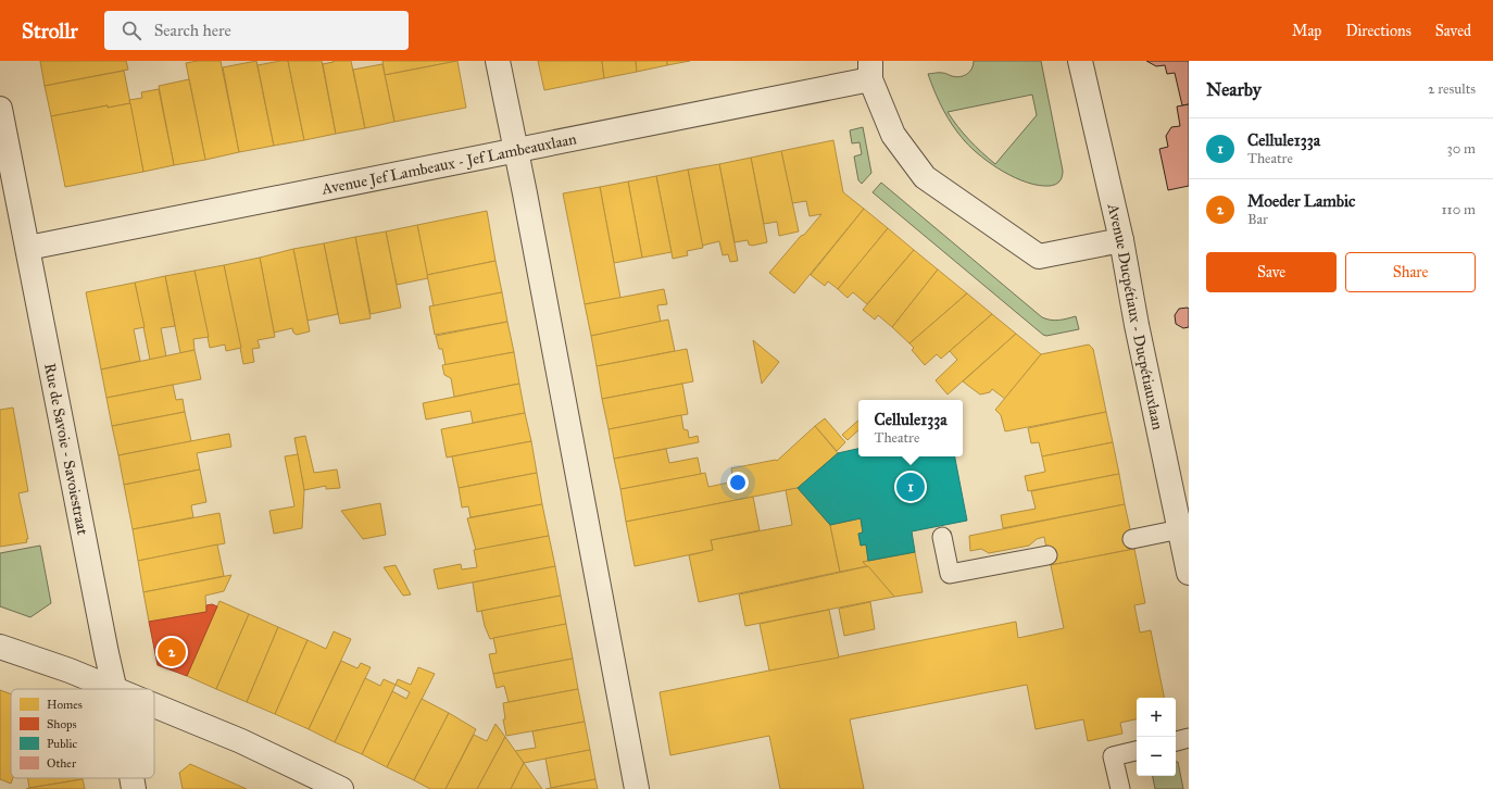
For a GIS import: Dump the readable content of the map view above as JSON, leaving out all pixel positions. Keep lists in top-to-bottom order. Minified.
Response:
{"streets":{"street":["Avenue Jef Lambeaux - Jef Lambeauxlaan","Avenue Ducpétiaux - Ducpétiauxlaan","Rue de Savoie - Savoiestraat"]},"crossings":[["Avenue Jef Lambeaux - Jef Lambeauxlaan","Rue de Savoie - Savoiestraat"]],"legend":["Homes","Shops","Public","Other"],"page":{"header":"Strollr","search":"Search here","nav":["Map","Directions","Saved"],"heading":["Nearby","2 results"],"list":[{"mark":"1","name":"Cellule133a","note":"Theatre","value":"30 m"},{"mark":"2","name":"Moeder Lambic","note":"Bar","value":"110 m"}],"buttons":["Save","Share"],"popup":["Cellule133a","Theatre"],"pins":["1","2"],"map_buttons":["+","−"]}}
